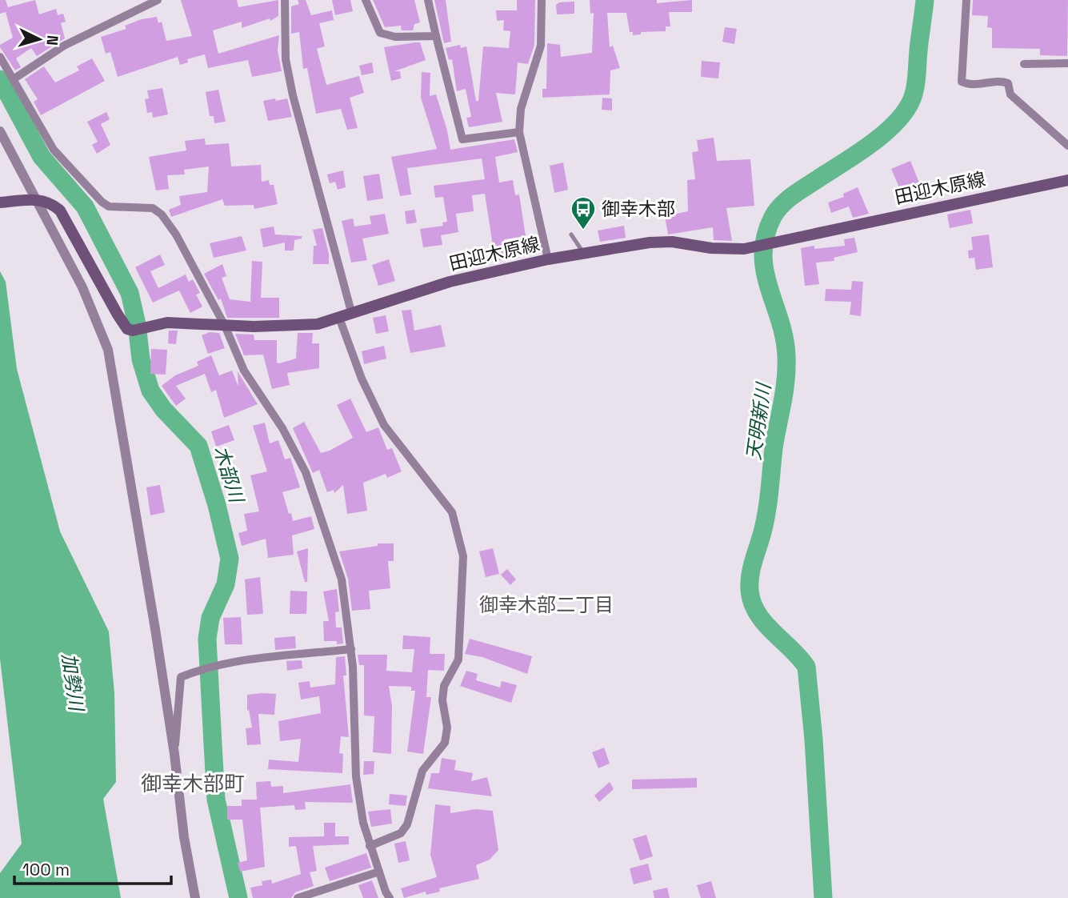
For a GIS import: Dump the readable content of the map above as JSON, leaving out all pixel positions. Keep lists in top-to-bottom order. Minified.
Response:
{"streets":{"main road":["田迎木原線"]},"districts":["御幸木部二丁目","御幸木部町"],"water":["天明新川","木部川","加勢川"],"places":{"bus stop":["御幸木部"]},"scale_bar":"100 m","north":"right"}
